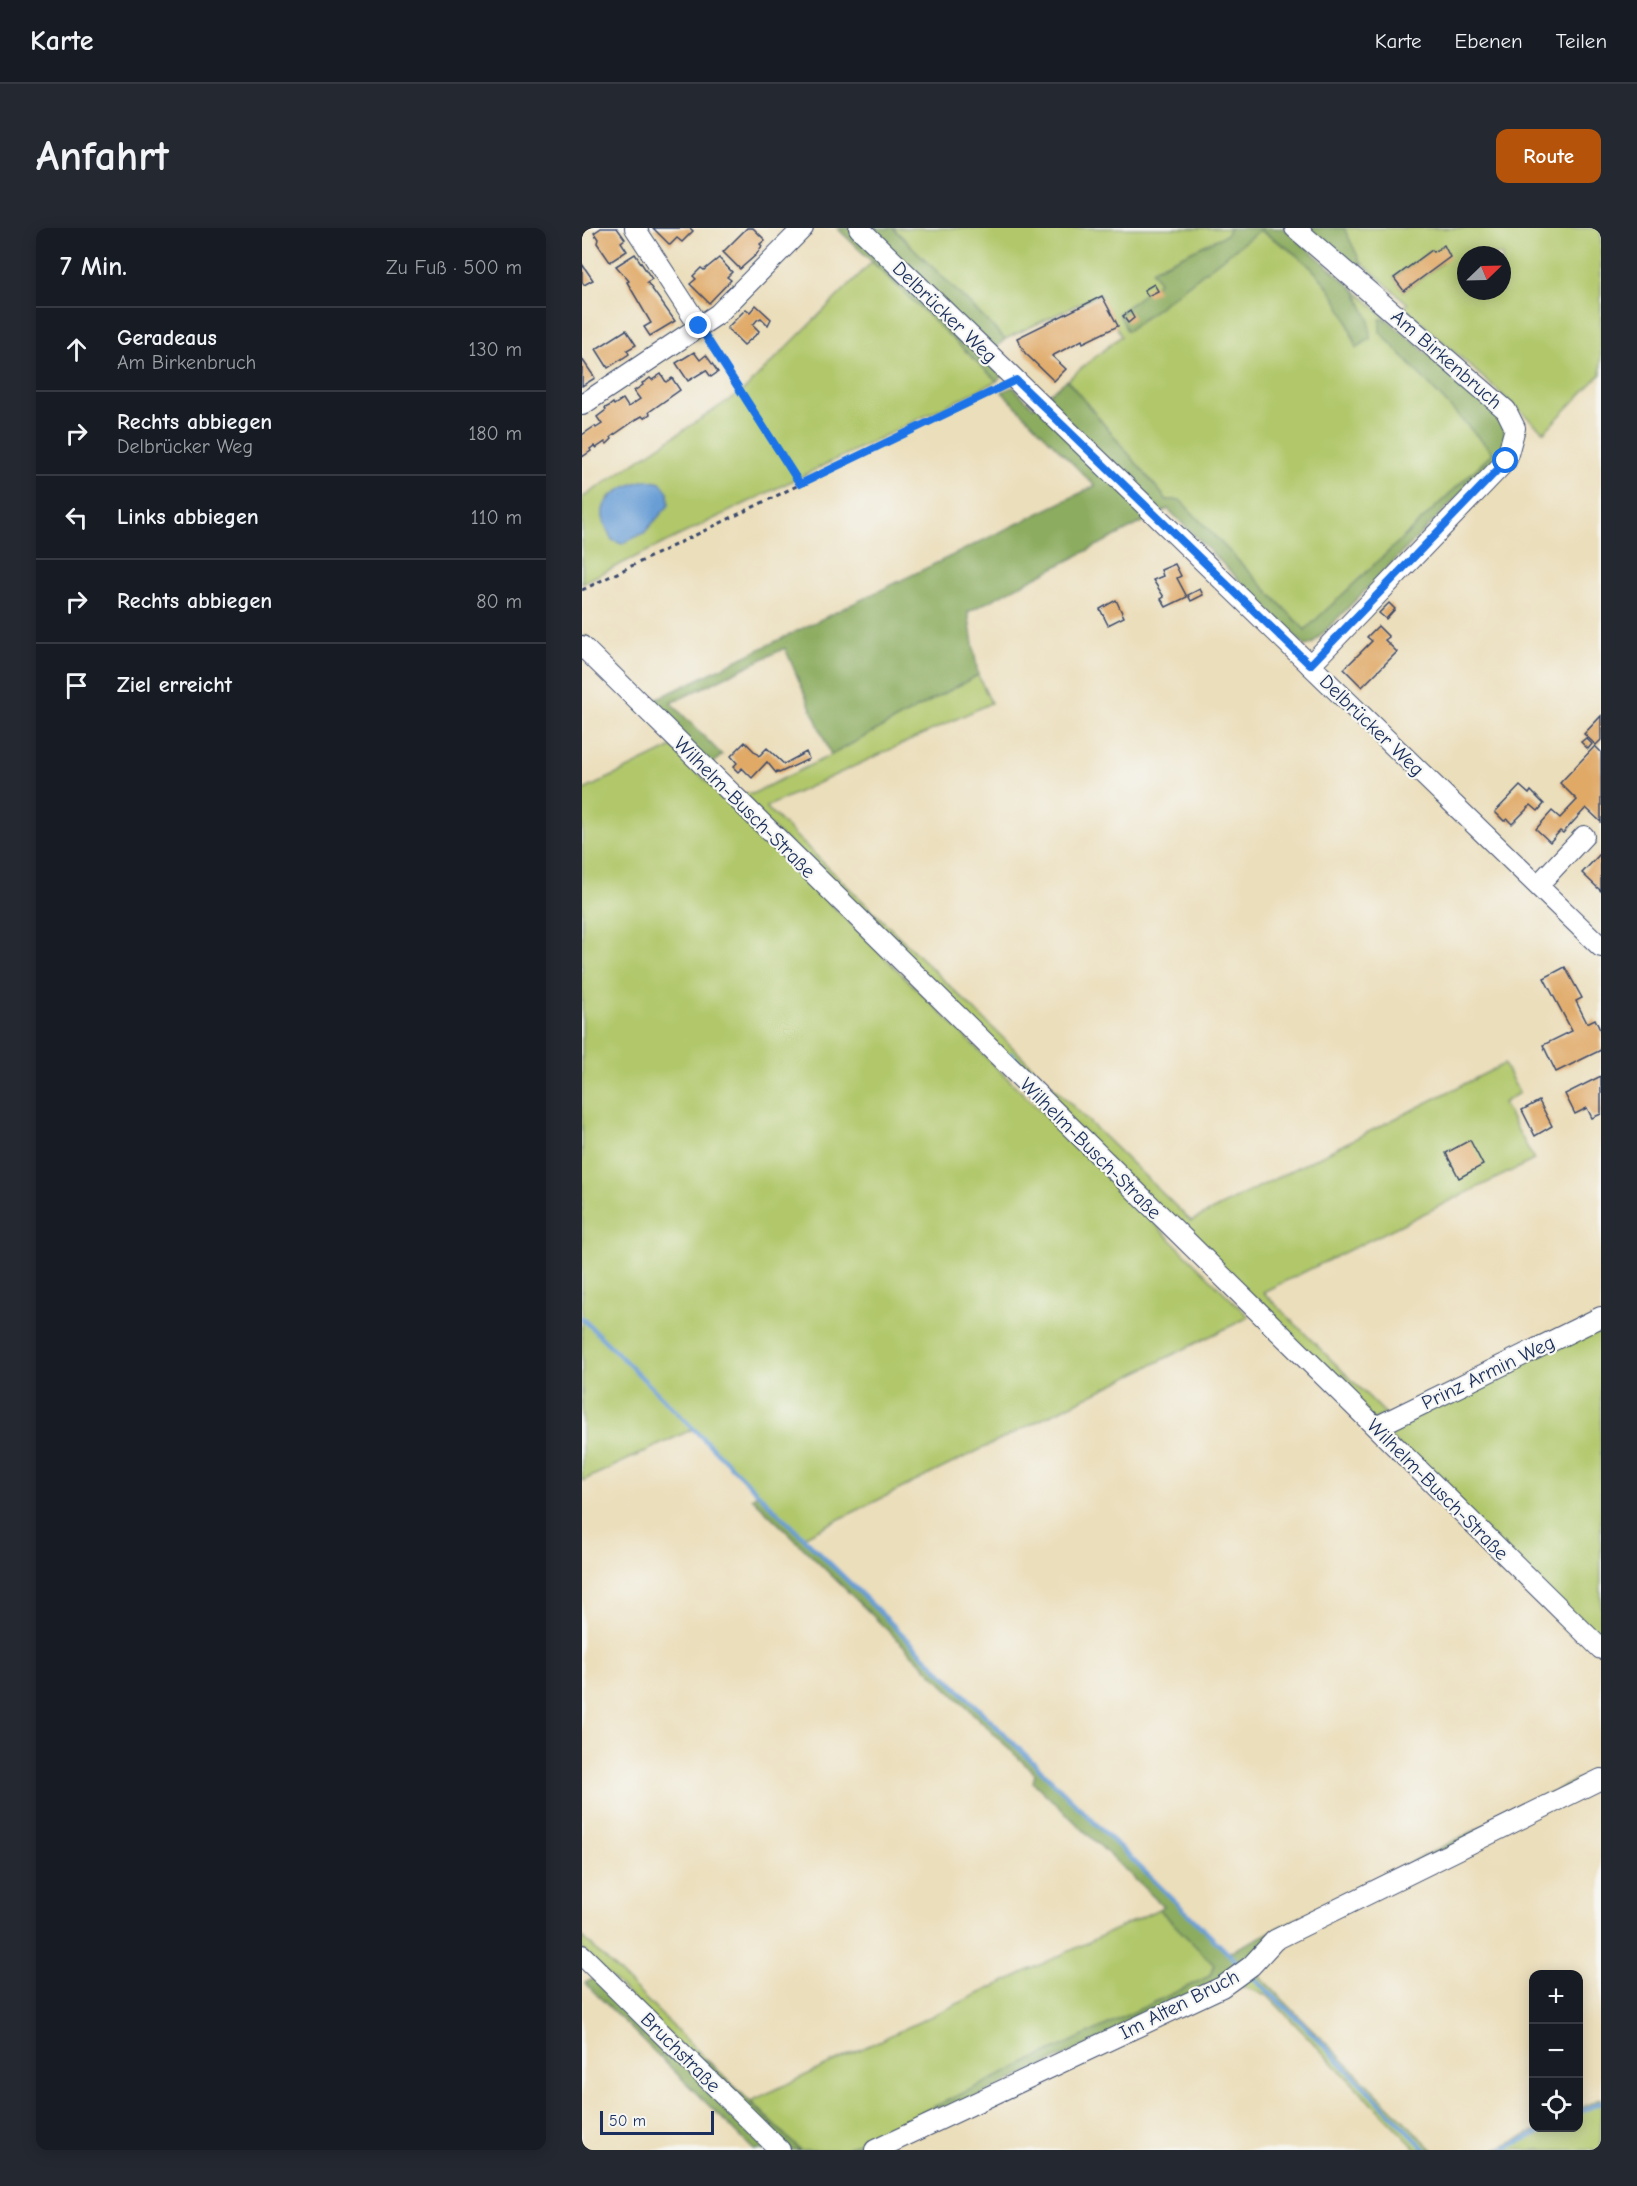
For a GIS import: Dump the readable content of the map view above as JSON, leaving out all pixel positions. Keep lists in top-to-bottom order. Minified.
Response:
{"streets":{"street":["Delbrücker Weg","Am Birkenbruch","Wilhelm-Busch-Straße","Prinz Armin Weg","Im Alten Bruch","Bruchstraße"]},"crossings":[["Delbrücker Weg","Am Birkenbruch"],["Wilhelm-Busch-Straße","Prinz Armin Weg"]],"scale_bar":"50 m","north":"top right","page":{"header":"Karte","nav":["Karte","Ebenen","Teilen"],"buttons":"Route","title":"Anfahrt","heading":["7 Min.","Zu Fuß · 500 m"],"list":[["Geradeaus","Am Birkenbruch","130 m"],["Rechts abbiegen","Delbrücker Weg","180 m"],["Links abbiegen","110 m"],["Rechts abbiegen","80 m"],"Ziel erreicht"],"map_buttons":["+","−"],"scale":"50 m"}}
